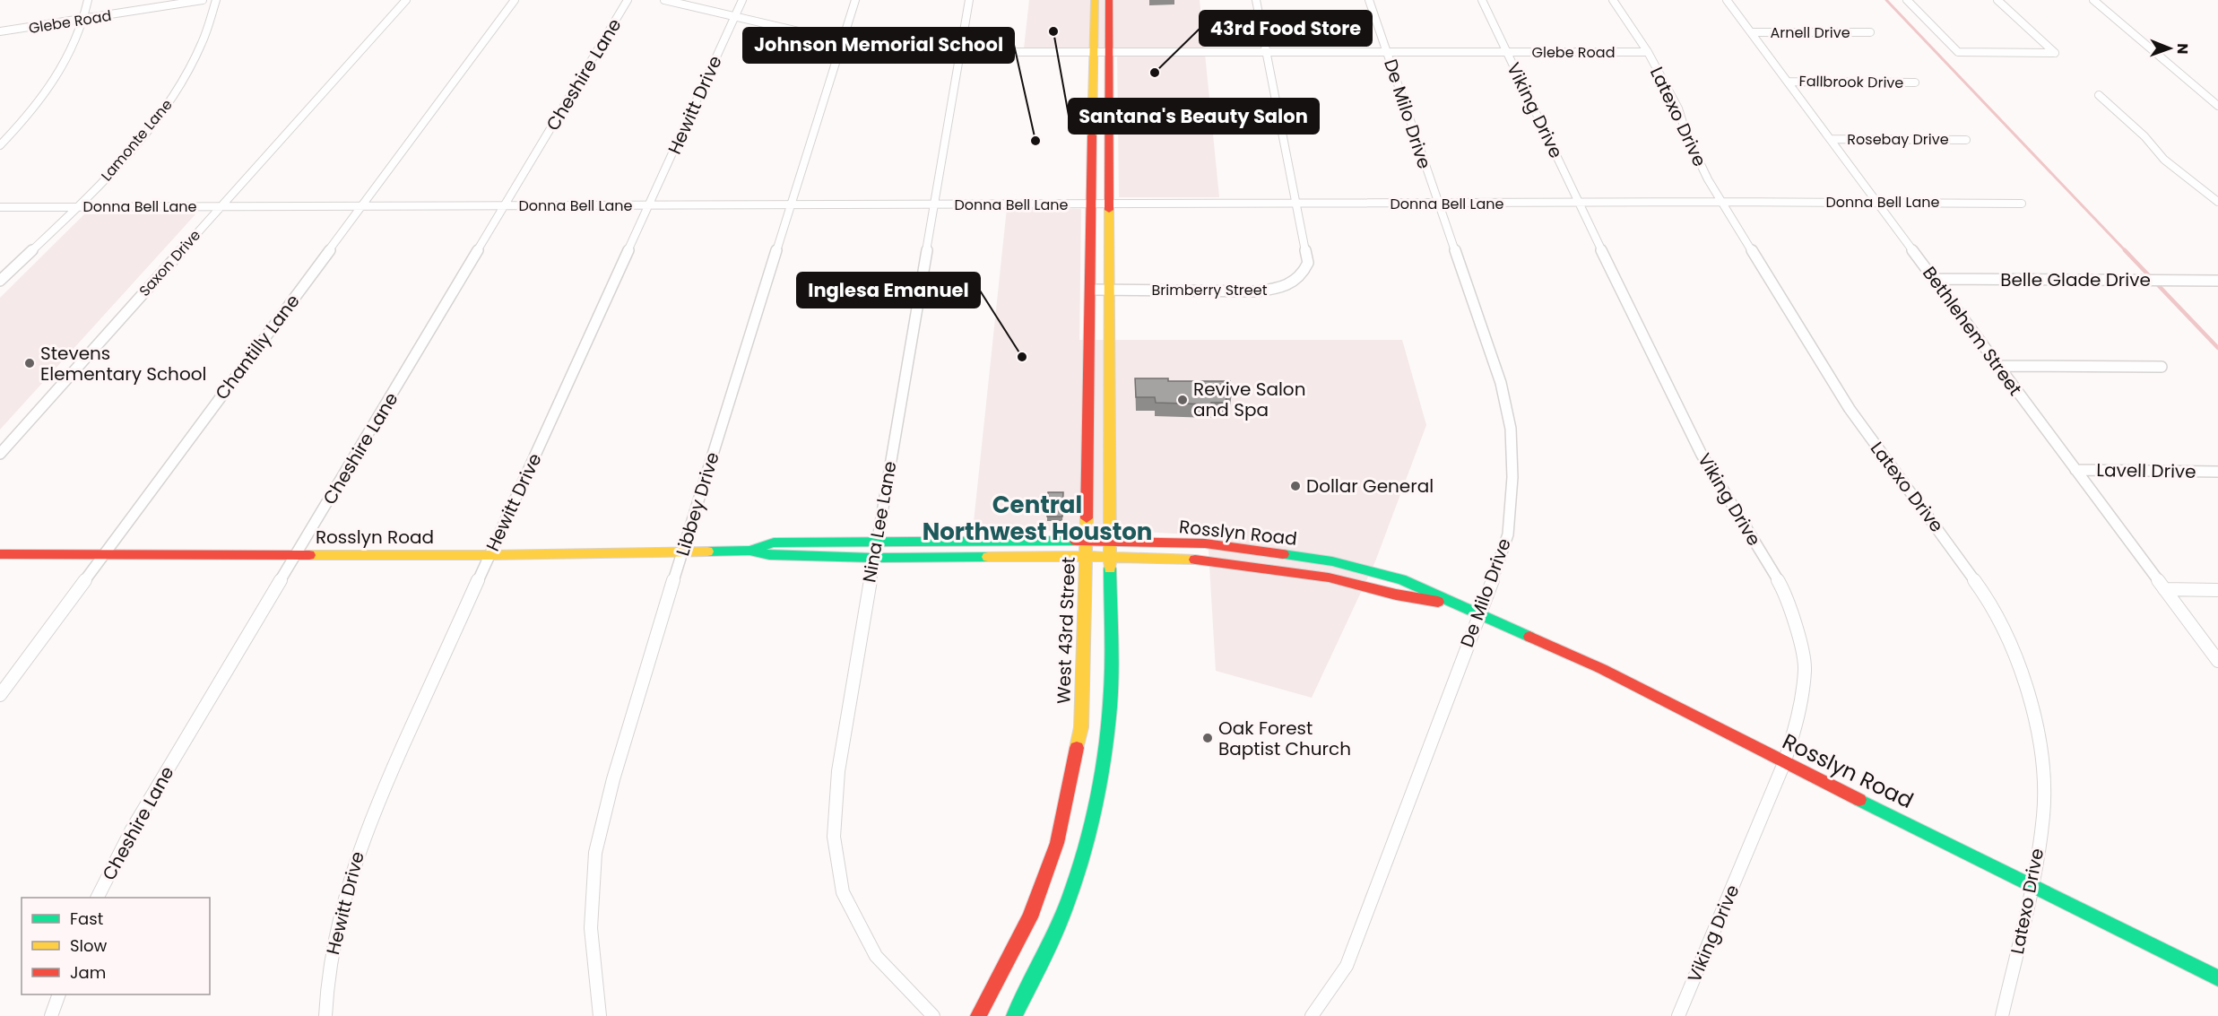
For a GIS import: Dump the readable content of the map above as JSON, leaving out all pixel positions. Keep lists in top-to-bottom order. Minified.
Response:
{"streets":{"main road":["Rosslyn Road","West 43rd Street"],"street":["Glebe Road","Arnell Drive","Cheshire Lane","Fallbrook Drive","Hewitt Drive","Viking Drive","De Milo Drive","Latexo Drive","Rosebay Drive","Lamonte Lane","Donna Bell Lane","Saxon Drive","Belle Glade Drive","Brimberry Street","Bethlehem Street","Chantilly Lane","Lavell Drive","Libbey Drive","Nina Lee Lane"]},"crossings":[["Glebe Road","Hewitt Drive"],["Glebe Road","Viking Drive"],["Glebe Road","De Milo Drive"],["Glebe Road","Latexo Drive"],["Glebe Road","Brimberry Street"],["Glebe Road","Libbey Drive"],["Glebe Road","Nina Lee Lane"],["Glebe Road","West 43rd Street"],["Arnell Drive","Bethlehem Street"],["Cheshire Lane","Donna Bell Lane"],["Cheshire Lane","Rosslyn Road"],["Fallbrook Drive","Bethlehem Street"],["Hewitt Drive","Donna Bell Lane"],["Hewitt Drive","Rosslyn Road"],["Viking Drive","Donna Bell Lane"],["Viking Drive","Rosslyn Road"],["De Milo Drive","Donna Bell Lane"],["De Milo Drive","Rosslyn Road"],["Latexo Drive","Donna Bell Lane"],["Latexo Drive","Rosslyn Road"],["Rosebay Drive","Bethlehem Street"],["Lamonte Lane","Donna Bell Lane"],["Donna Bell Lane","Saxon Drive"],["Donna Bell Lane","Brimberry Street"],["Donna Bell Lane","Bethlehem Street"],["Donna Bell Lane","Chantilly Lane"],["Donna Bell Lane","Libbey Drive"],["Donna Bell Lane","Nina Lee Lane"],["Donna Bell Lane","West 43rd Street"],["Belle Glade Drive","Bethlehem Street"],["Brimberry Street","West 43rd Street"],["Bethlehem Street","Lavell Drive"],["Chantilly Lane","Rosslyn Road"],["Libbey Drive","Rosslyn Road"],["Nina Lee Lane","Rosslyn Road"],["Rosslyn Road","West 43rd Street"]],"districts":["Central Northwest Houston"],"places":["Santana's Beauty Salon","43rd Food Store","Johnson Memorial School","Inglesa Emanuel","Stevens Elementary School","Revive Salon and Spa","Dollar General","Oak Forest Baptist Church"],"legend":["Fast","Slow","Jam"],"north":"right"}
